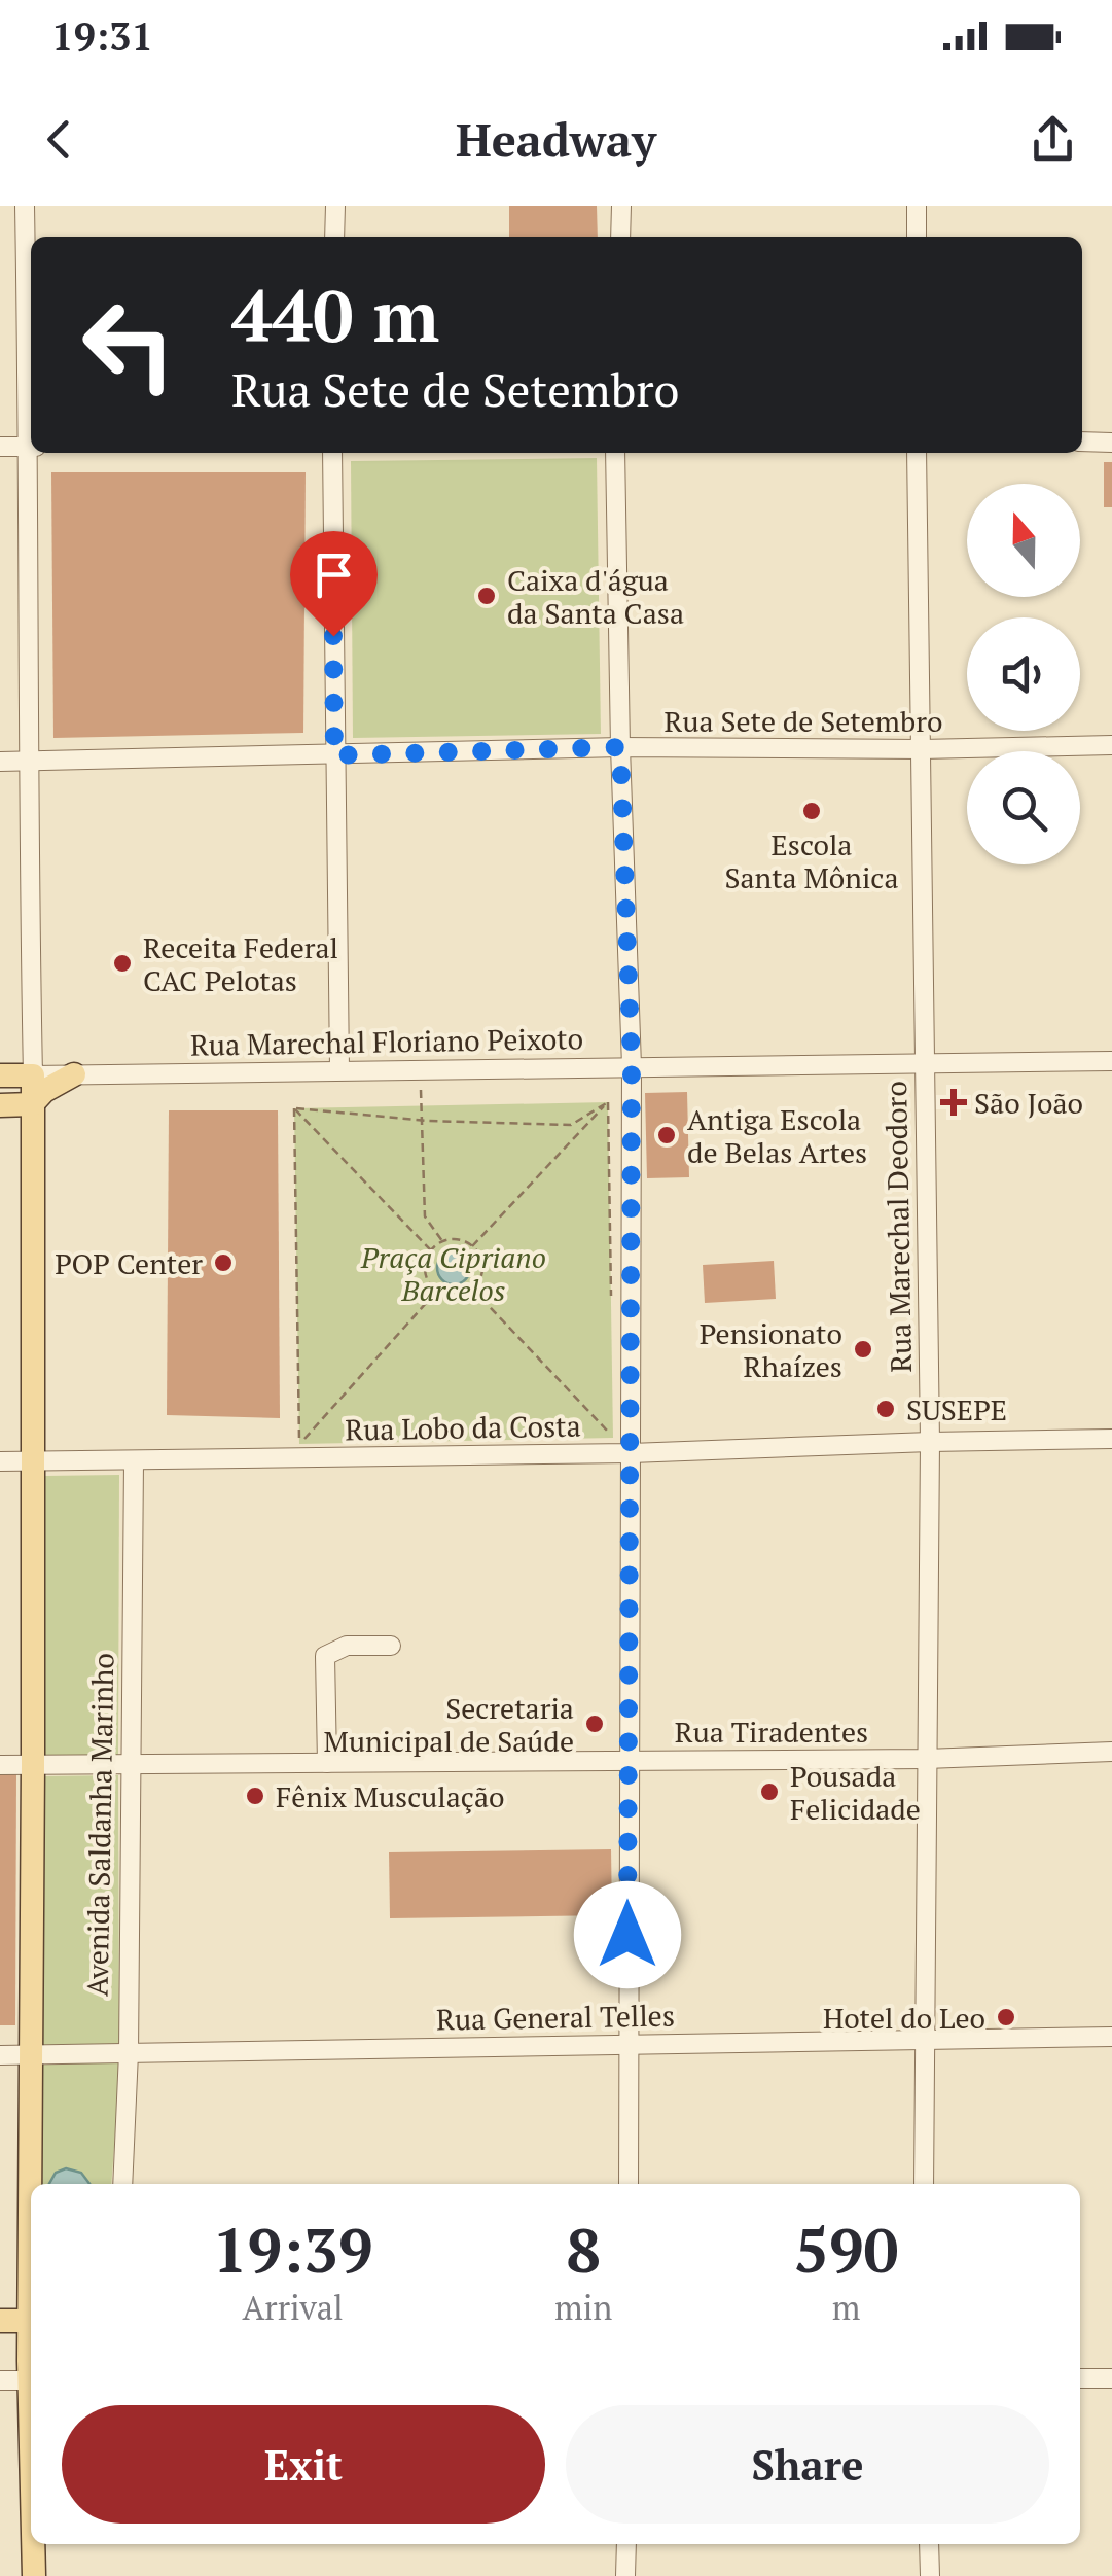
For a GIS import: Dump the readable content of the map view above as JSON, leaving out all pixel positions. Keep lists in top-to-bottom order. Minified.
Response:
{"streets":{"street":["Rua Sete de Setembro","Rua Marechal Floriano Peixoto","Rua Marechal Deodoro","Rua Lobo da Costa","Rua Tiradentes","Avenida Saldanha Marinho","Rua General Telles"]},"crossings":[["Rua Sete de Setembro","Rua Marechal Deodoro"],["Rua Marechal Floriano Peixoto","Rua Marechal Deodoro"],["Rua Marechal Deodoro","Rua Lobo da Costa"],["Rua Marechal Deodoro","Rua Tiradentes"],["Rua Marechal Deodoro","Rua General Telles"],["Rua Lobo da Costa","Avenida Saldanha Marinho"],["Rua Tiradentes","Avenida Saldanha Marinho"],["Avenida Saldanha Marinho","Rua General Telles"]],"parks":["Praça Cipriano Barcelos"],"places":{"other":["Caixa d'água da Santa Casa","Escola Santa Mônica","Receita Federal CAC Pelotas","Antiga Escola de Belas Artes","POP Center","Pensionato Rhaízes","SUSEPE","Secretaria Municipal de Saúde","Pousada Felicidade","Fênix Musculação","Hotel do Leo"],"health":["São João"]},"north":"top","page":{"status":"19:31","header":"Headway","turn":["440 m","Rua Sete de Setembro"],"eta":["19:39","Arrival","8","min","590","m"],"buttons":["Exit","Share"]}}
